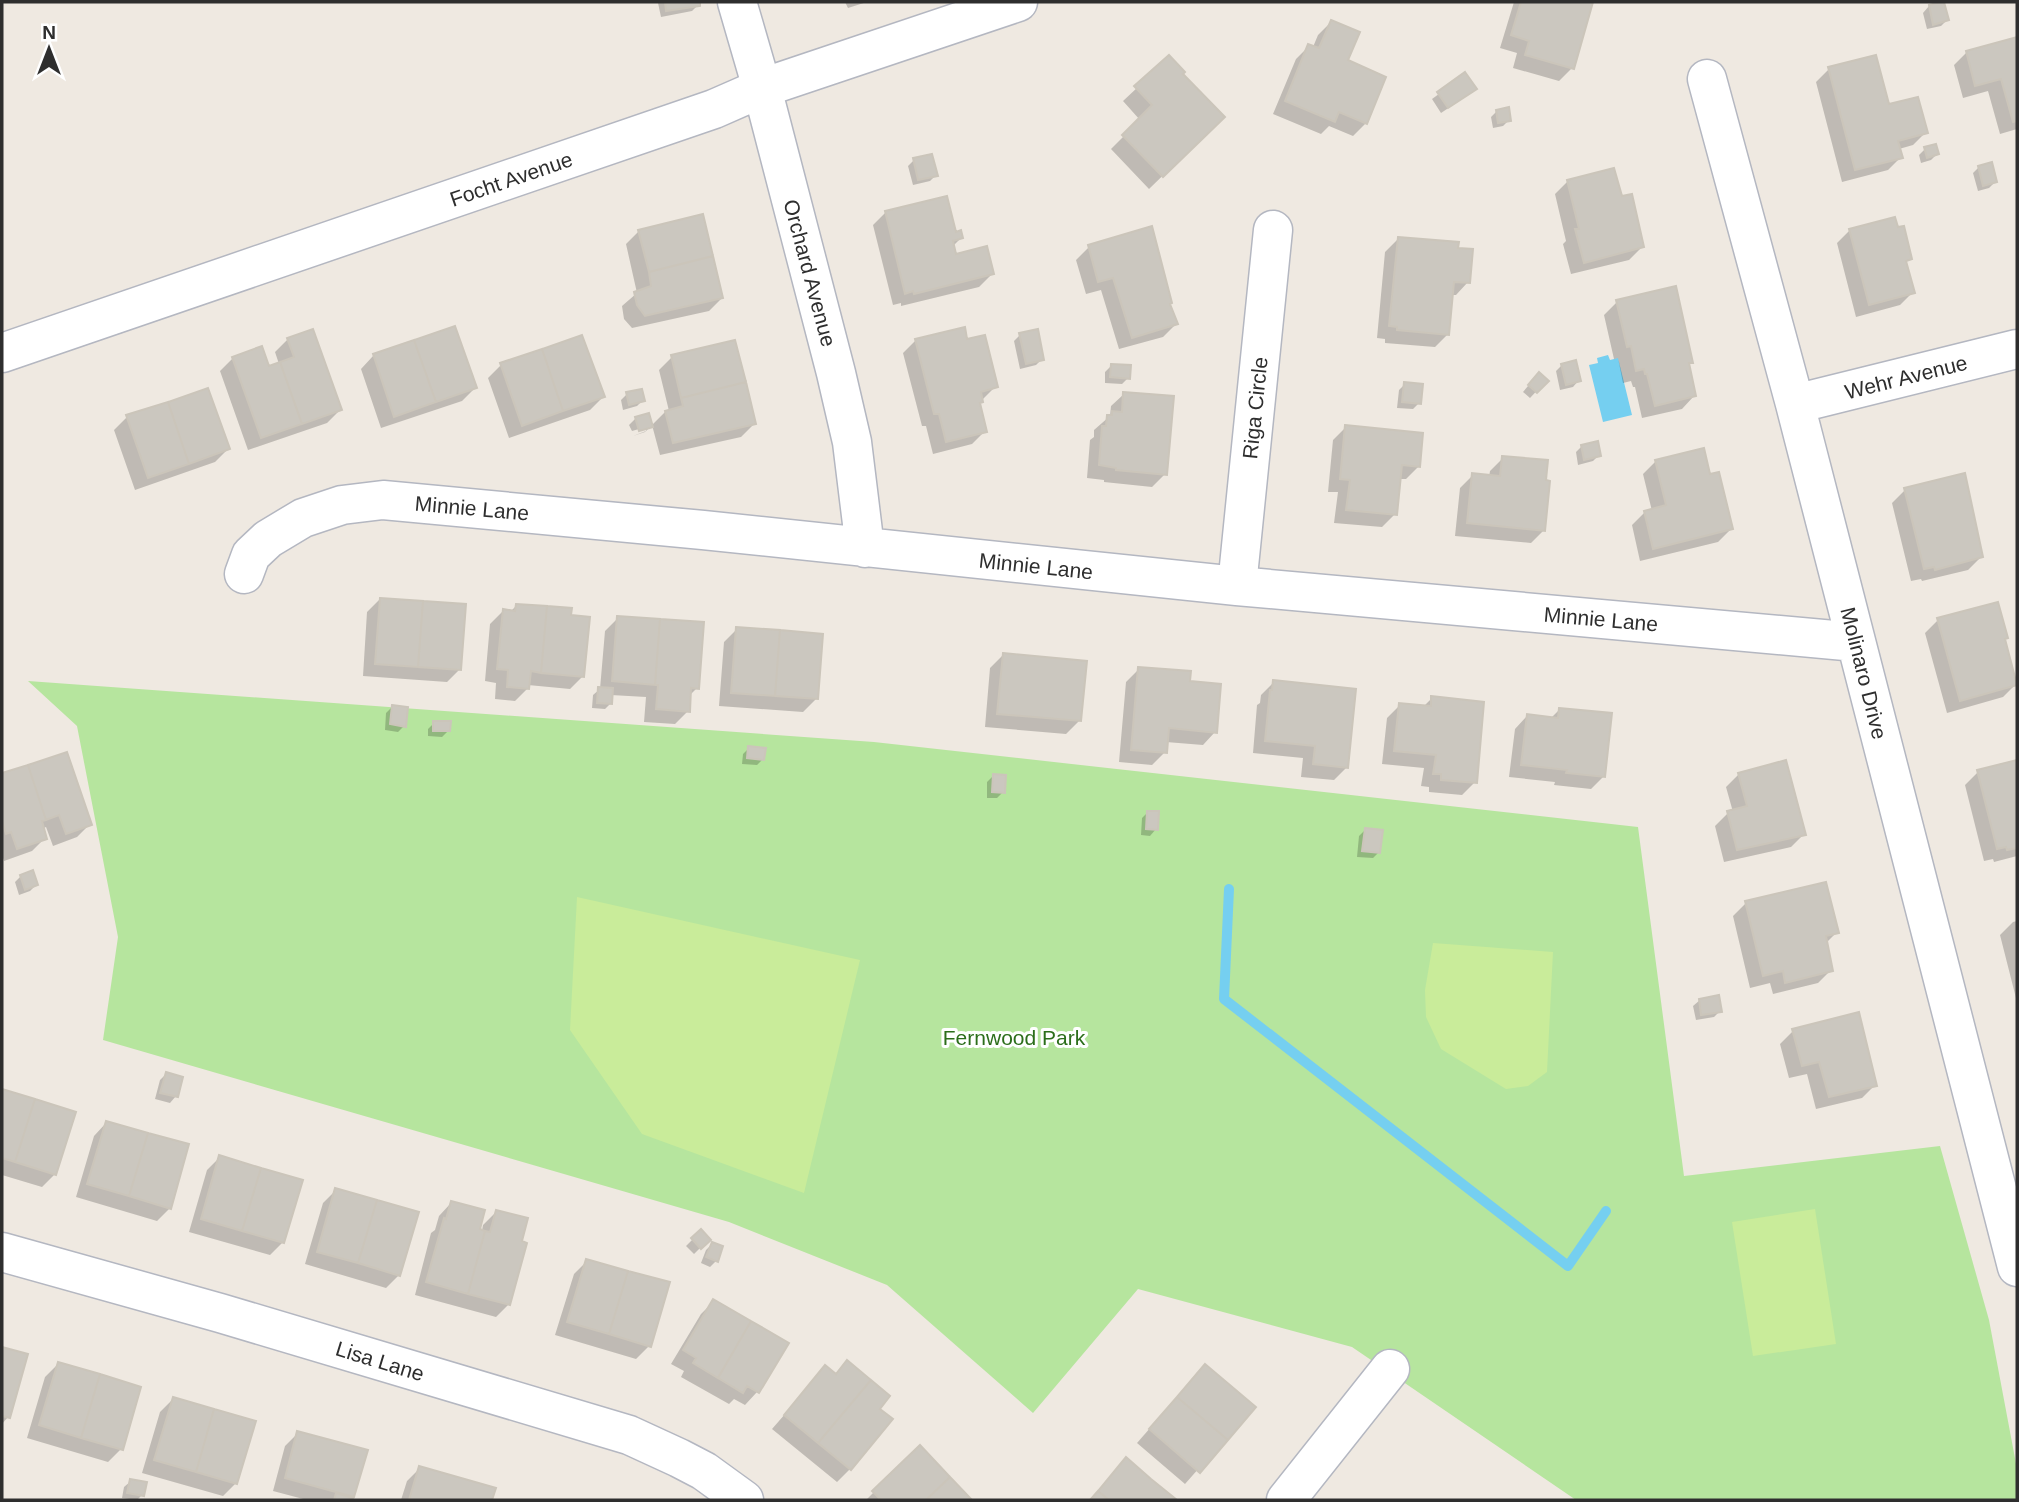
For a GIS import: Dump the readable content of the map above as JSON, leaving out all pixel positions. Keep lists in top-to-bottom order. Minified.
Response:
{"streets":{"street":["Focht Avenue","Orchard Avenue","Wehr Avenue","Riga Circle","Minnie Lane","Molinaro Drive","Lisa Lane"]},"crossings":[["Focht Avenue","Orchard Avenue"],["Orchard Avenue","Minnie Lane"],["Wehr Avenue","Molinaro Drive"],["Riga Circle","Minnie Lane"],["Minnie Lane","Molinaro Drive"]],"parks":["Fernwood Park"],"north":"top"}
